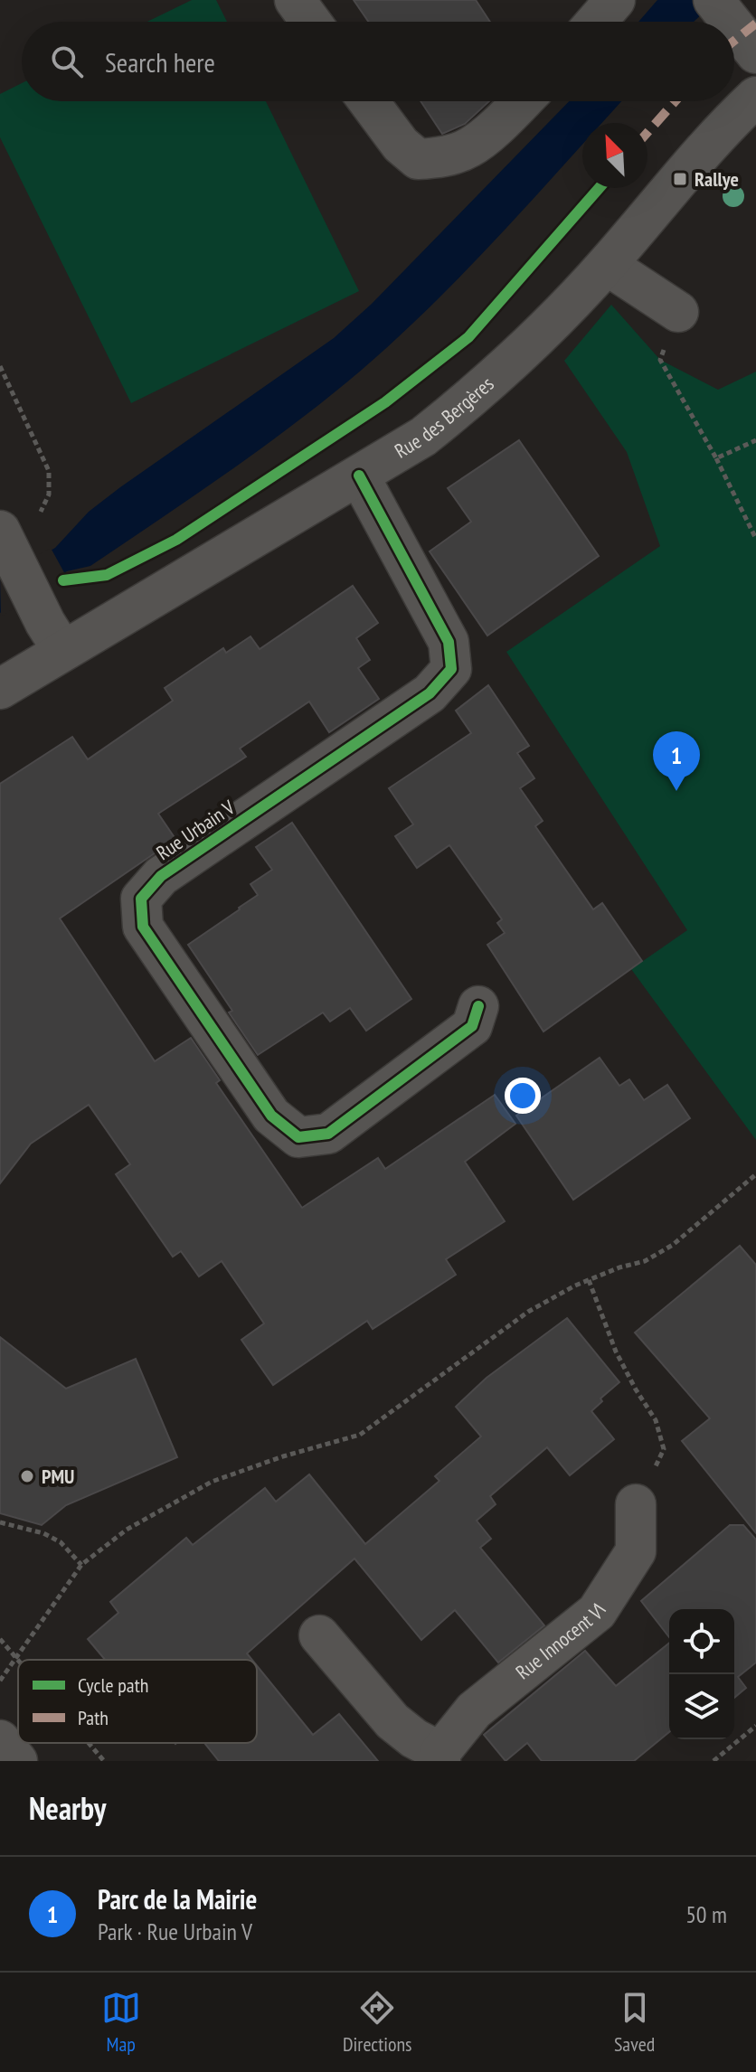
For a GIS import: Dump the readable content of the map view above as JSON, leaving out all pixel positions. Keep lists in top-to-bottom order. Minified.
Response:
{"streets":{"street":["Rue des Bergères","Rue Urbain V","Rue Innocent VI"]},"crossings":[["Rue des Bergères","Rue Urbain V"]],"places":{"transit":["Rallye"],"other":["PMU"]},"legend":["Cycle path","Path"],"north":"top left","page":{"search":"Search here","pins":"1","heading":"Nearby","list":[{"mark":"1","name":"Parc de la Mairie","note":"Park · Rue Urbain V","value":"50 m"}],"nav":["Map","Directions","Saved"]}}
